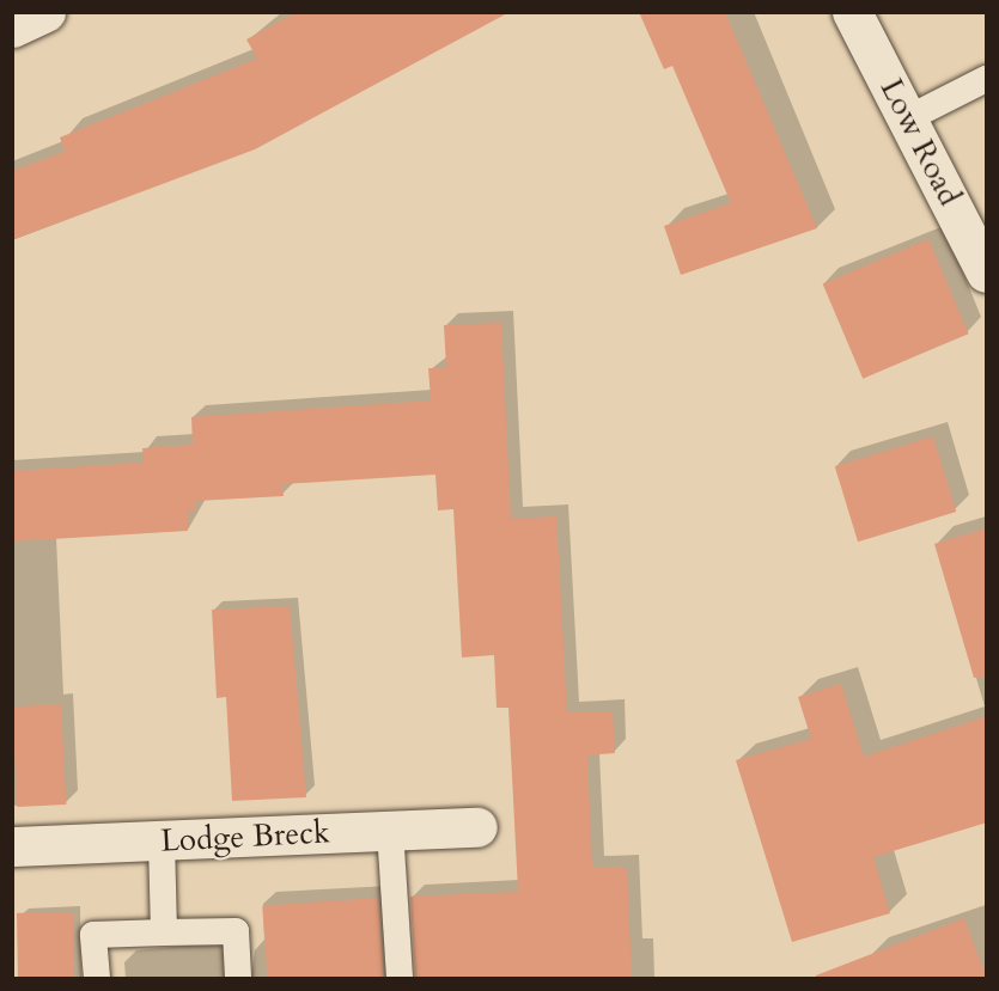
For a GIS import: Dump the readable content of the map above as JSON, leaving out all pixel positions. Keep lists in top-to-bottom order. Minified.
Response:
{"streets":{"street":["Low Road","Lodge Breck"]}}
